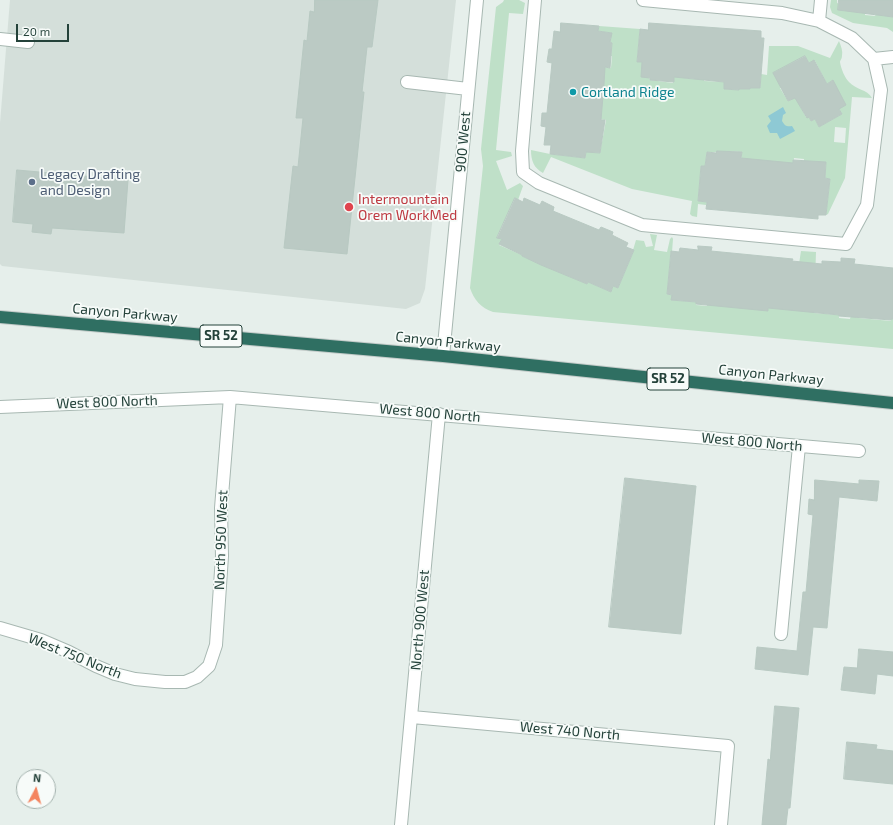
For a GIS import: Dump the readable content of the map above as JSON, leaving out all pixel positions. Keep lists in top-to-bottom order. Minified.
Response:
{"streets":{"highway":["Canyon Parkway","SR 52"],"street":["900 West","West 800 North","North 950 West","North 900 West","West 750 North","West 740 North"]},"crossings":[["900 West","Canyon Parkway"],["West 800 North","North 950 West"],["West 800 North","North 900 West"],["North 950 West","West 750 North"],["North 900 West","West 740 North"]],"places":["Cortland Ridge","Legacy Drafting and Design","Intermountain Orem WorkMed"],"scale_bar":"20 m","north":"top"}
